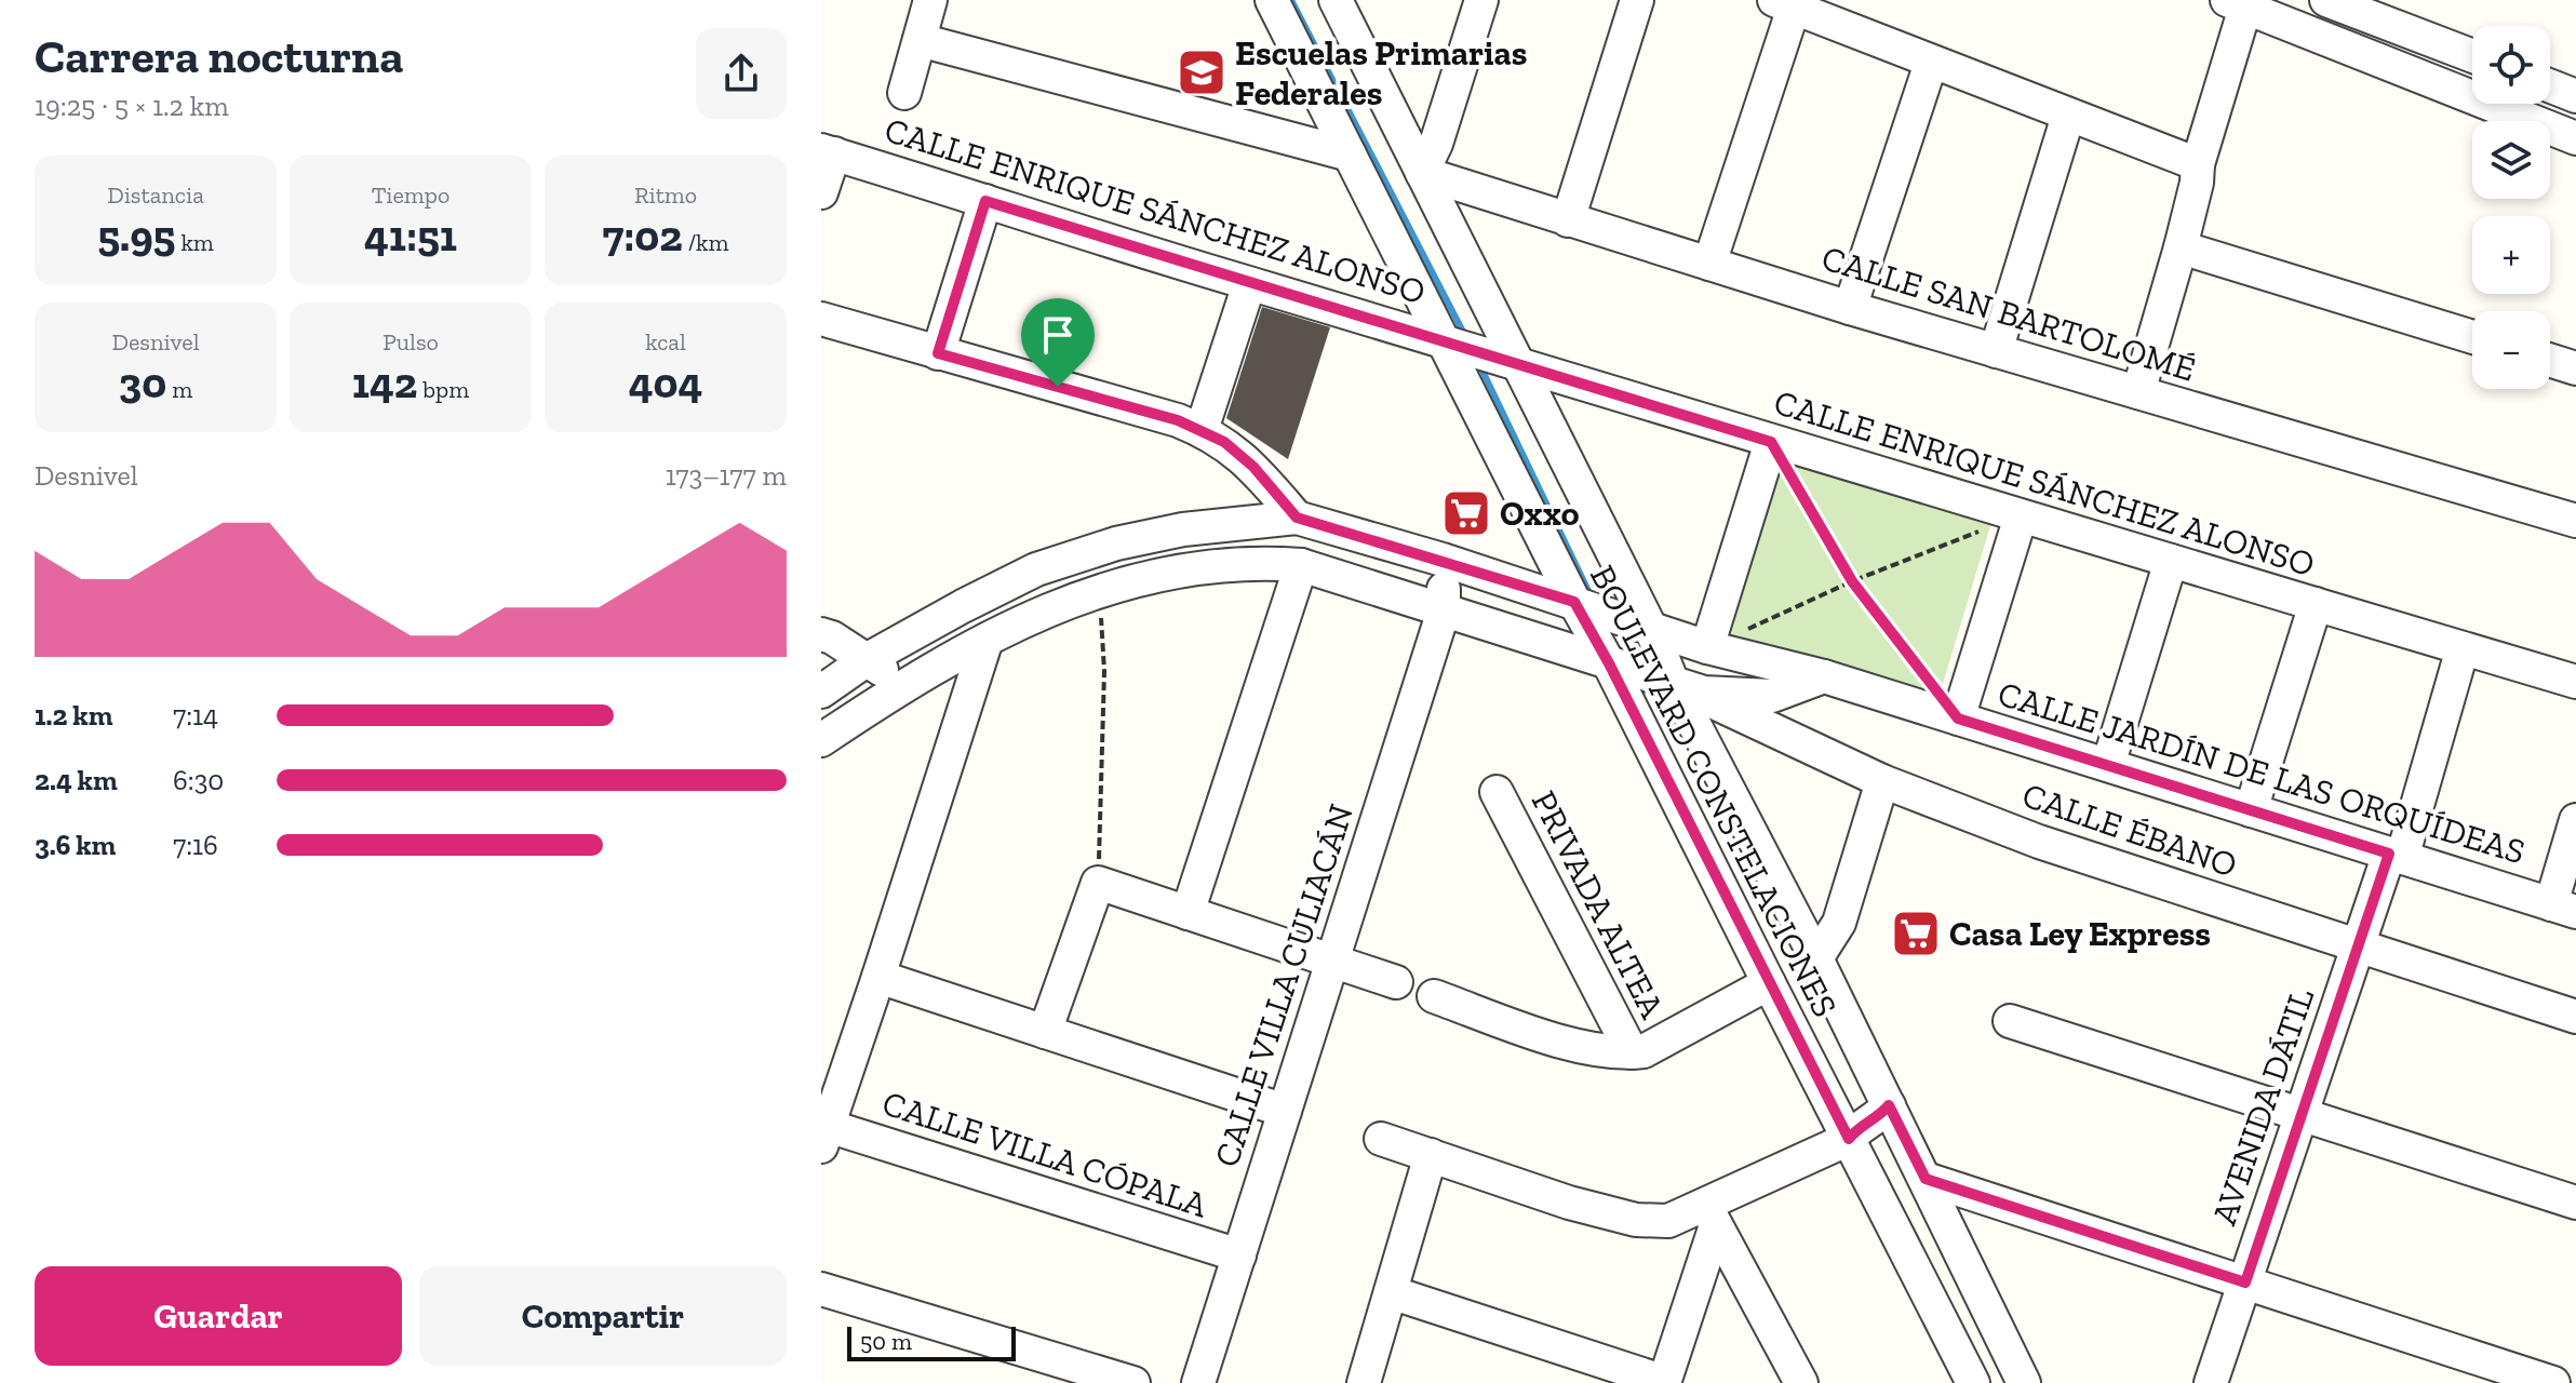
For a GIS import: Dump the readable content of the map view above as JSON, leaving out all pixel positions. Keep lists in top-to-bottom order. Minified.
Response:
{"streets":{"street":["CALLE ENRIQUE SÁNCHEZ ALONSO","CALLE SAN BARTOLOMÉ","CALLE JARDÍN DE LAS ORQUÍDEAS","BOULEVARD CONSTELACIONES","CALLE ÉBANO","PRIVADA ALTEA","CALLE VILLA CULIACÁN","AVENIDA DÁTIL","CALLE VILLA CÓPALA"]},"crossings":[["CALLE ENRIQUE SÁNCHEZ ALONSO","BOULEVARD CONSTELACIONES"],["CALLE ENRIQUE SÁNCHEZ ALONSO","AVENIDA DÁTIL"],["CALLE SAN BARTOLOMÉ","BOULEVARD CONSTELACIONES"],["CALLE JARDÍN DE LAS ORQUÍDEAS","BOULEVARD CONSTELACIONES"],["CALLE JARDÍN DE LAS ORQUÍDEAS","CALLE VILLA CULIACÁN"],["CALLE JARDÍN DE LAS ORQUÍDEAS","AVENIDA DÁTIL"],["BOULEVARD CONSTELACIONES","CALLE ÉBANO"],["CALLE ÉBANO","AVENIDA DÁTIL"],["CALLE VILLA CULIACÁN","CALLE VILLA CÓPALA"]],"places":{"school or university":["Escuelas Primarias Federales"],"supermarket":["Oxxo","Casa Ley Express"]},"scale_bar":"50 m","page":{"heading":["Carrera nocturna","19:25 · 5 × 1.2 km"],"map_buttons":["+","−"],"stats":[["Distancia","5.95 km"],["Tiempo","41:51"],["Ritmo","7:02 /km"],["Desnivel","30 m"],["Pulso","142 bpm"],["kcal","404"]],"chart":["Desnivel","173–177 m"],"list":[{"name":"1.2 km","note":"7:14"},{"name":"2.4 km","note":"6:30"},{"name":"3.6 km","note":"7:16"}],"buttons":["Guardar","Compartir"],"scale":"50 m"}}
